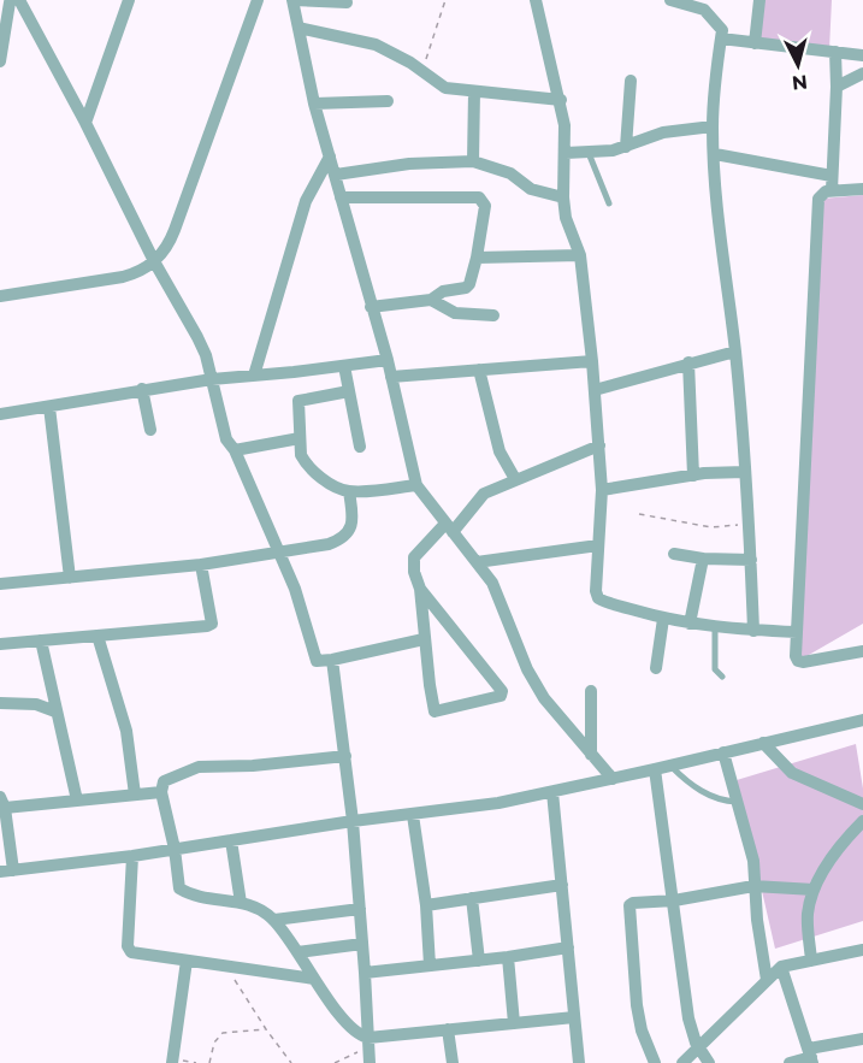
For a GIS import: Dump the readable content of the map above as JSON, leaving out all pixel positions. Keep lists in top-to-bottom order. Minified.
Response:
{"north":"bottom"}
